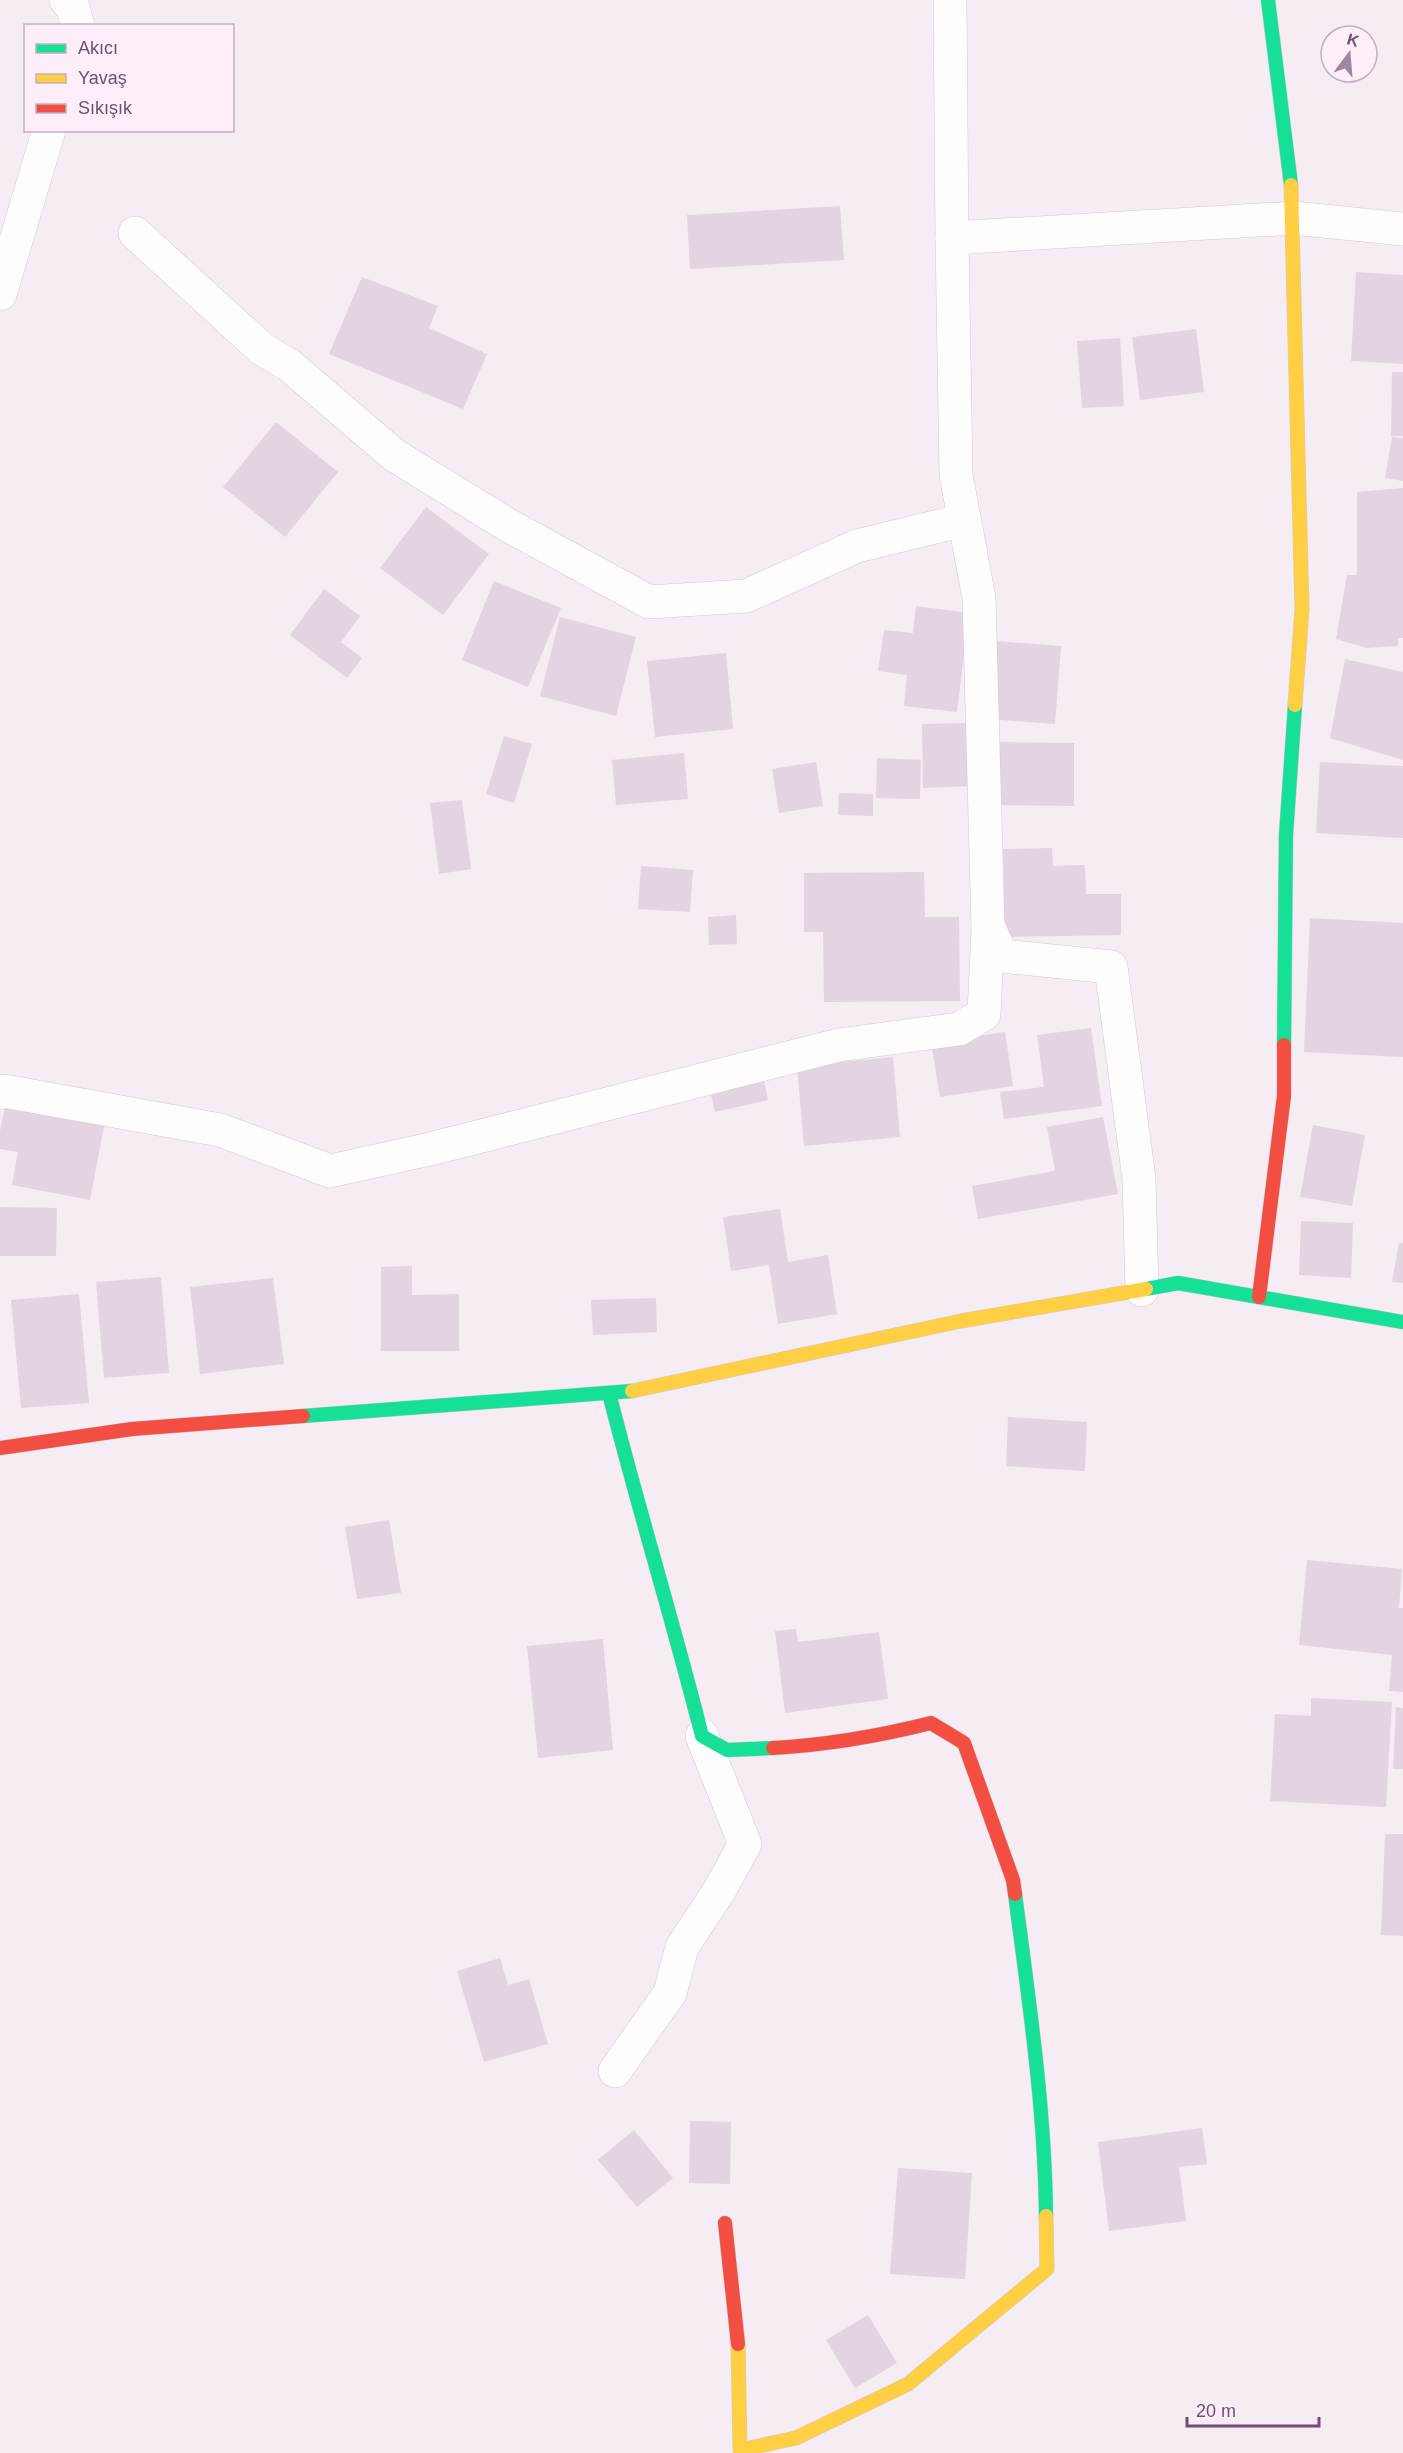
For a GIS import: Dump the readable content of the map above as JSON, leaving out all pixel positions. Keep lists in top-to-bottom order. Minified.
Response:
{"legend":["Akıcı","Yavaş","Sıkışık"],"scale_bar":"20 m","north":"top"}
